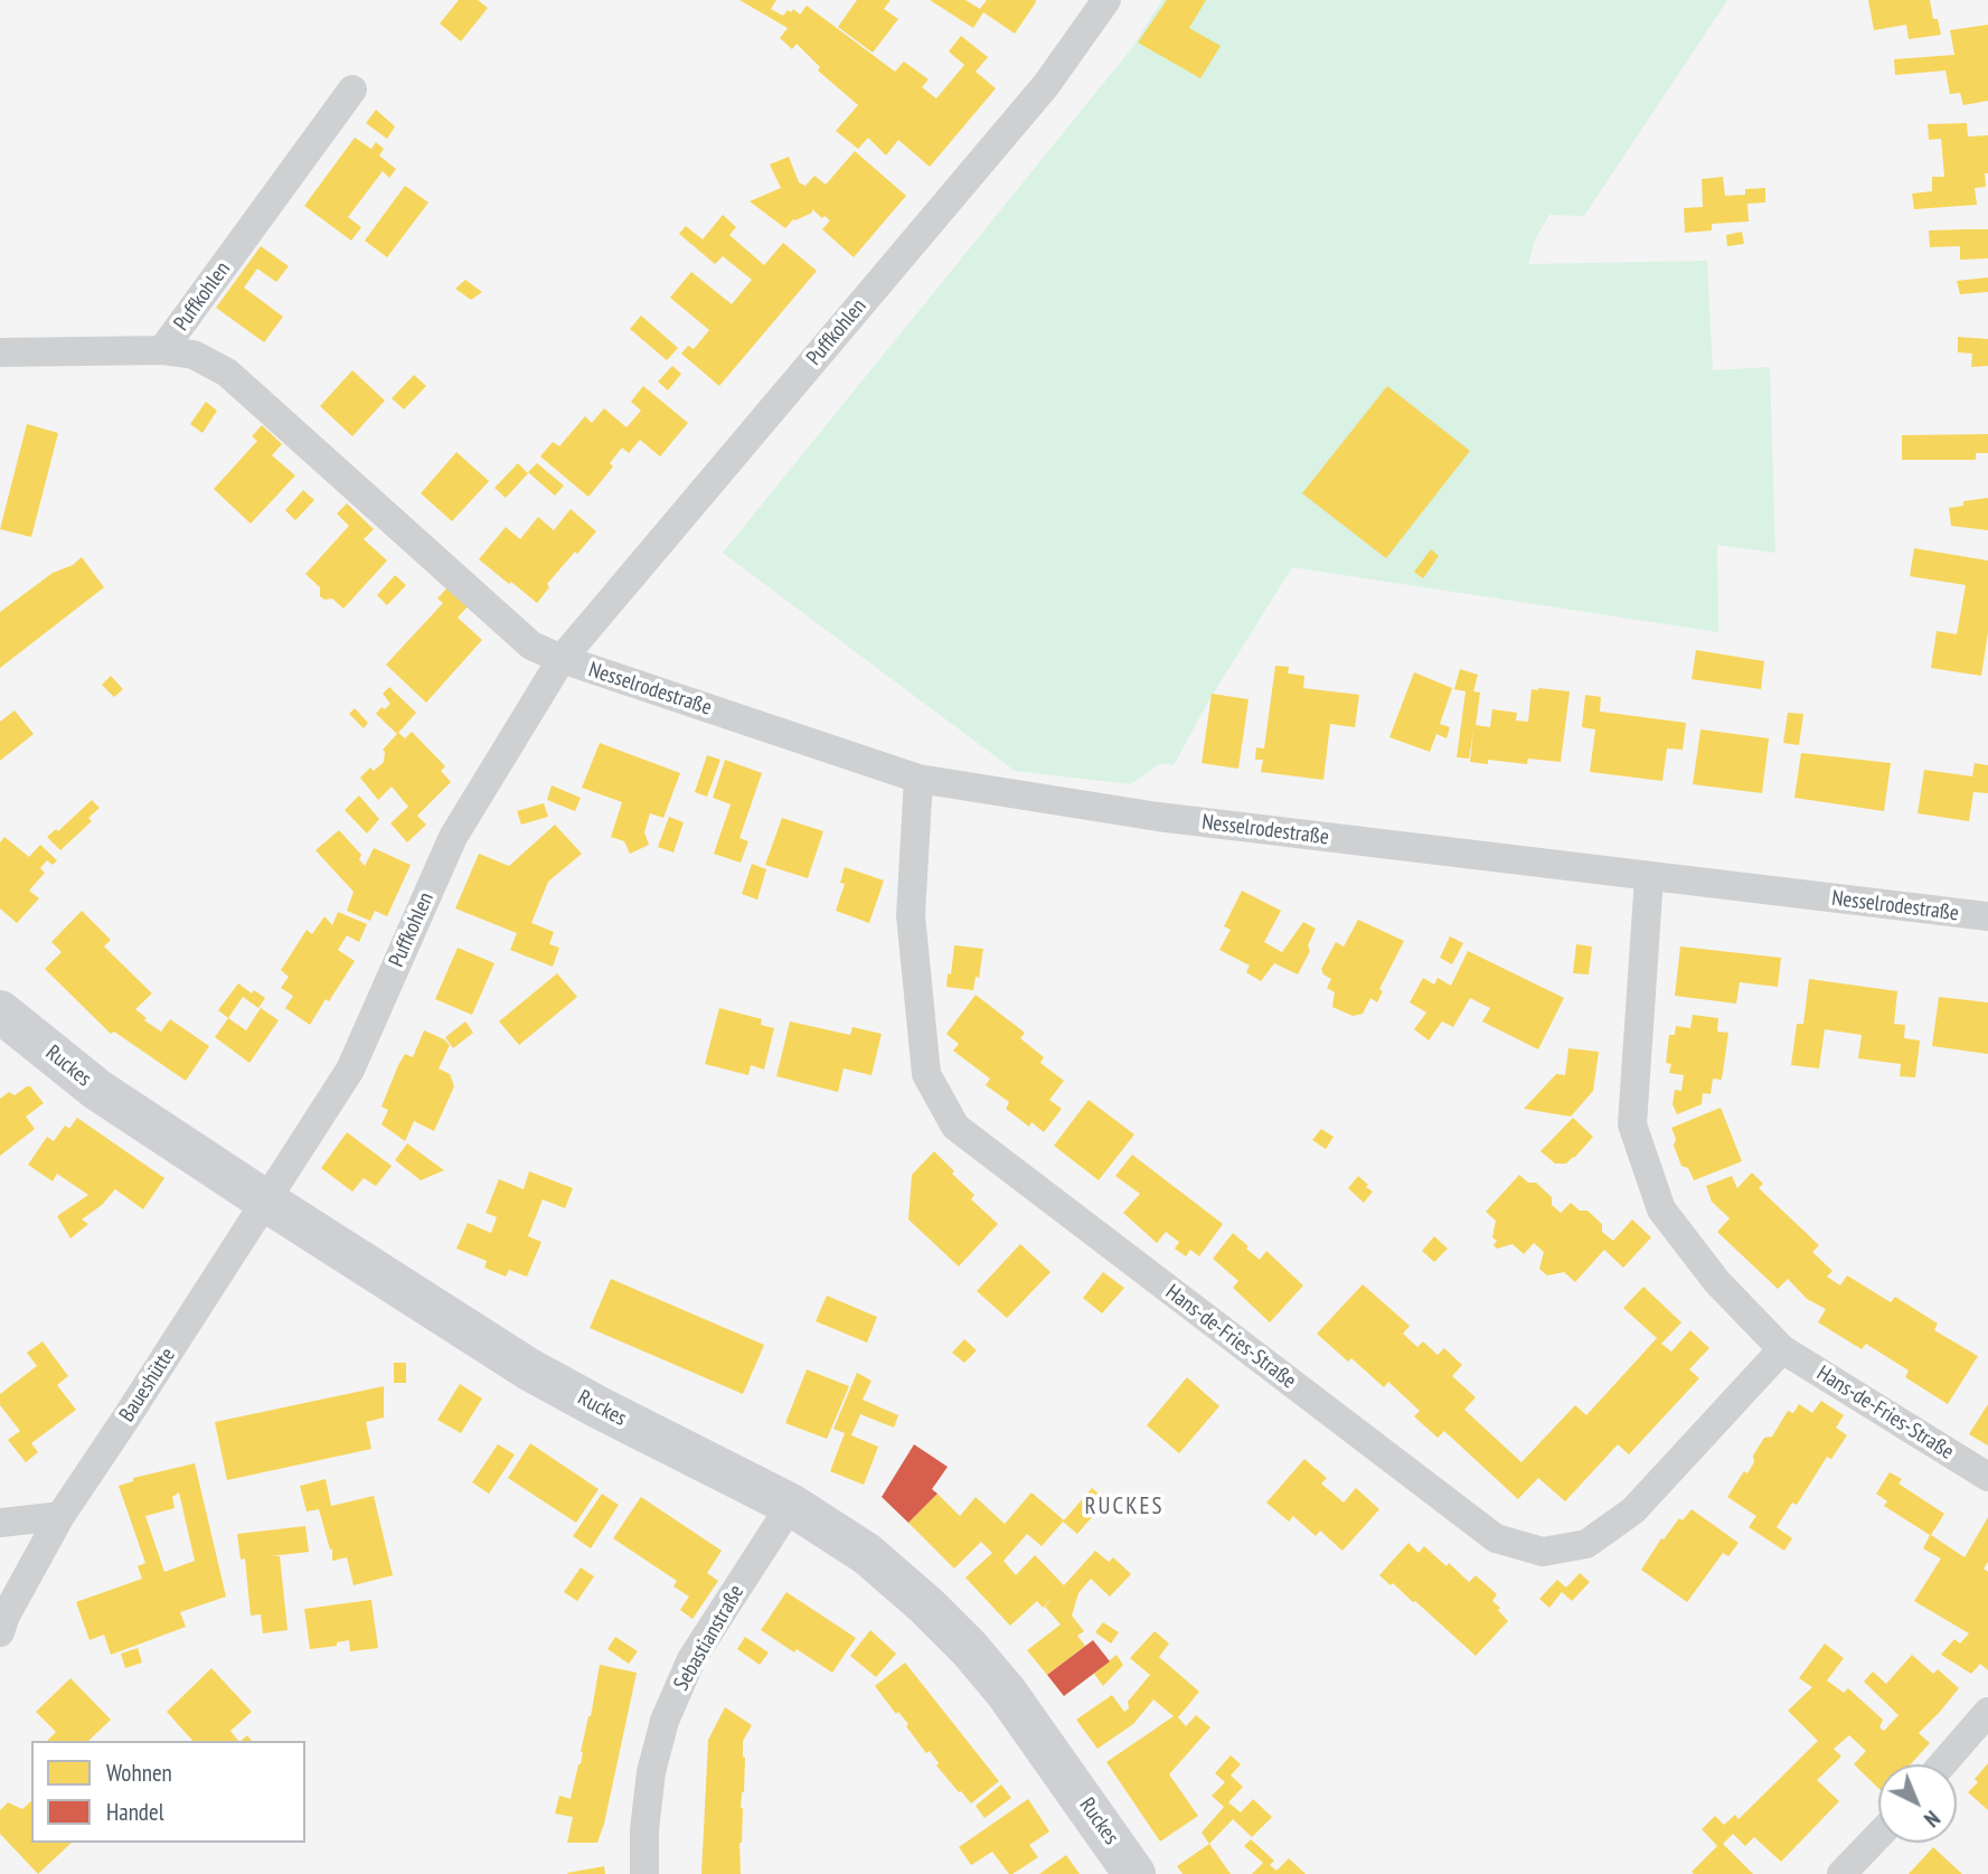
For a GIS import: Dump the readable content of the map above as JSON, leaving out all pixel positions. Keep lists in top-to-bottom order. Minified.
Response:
{"streets":{"main road":["Ruckes"],"street":["Puffkohlen","Nesselrodestraße","Hans-de-Fries-Straße","Baueshütte","Sebastianstraße"]},"crossings":[["Puffkohlen","Nesselrodestraße"],["Puffkohlen","Ruckes"],["Puffkohlen","Baueshütte"],["Nesselrodestraße","Hans-de-Fries-Straße"],["Ruckes","Baueshütte"],["Ruckes","Sebastianstraße"]],"districts":["RUCKES"],"legend":["Wohnen","Handel"],"north":"bottom right"}
